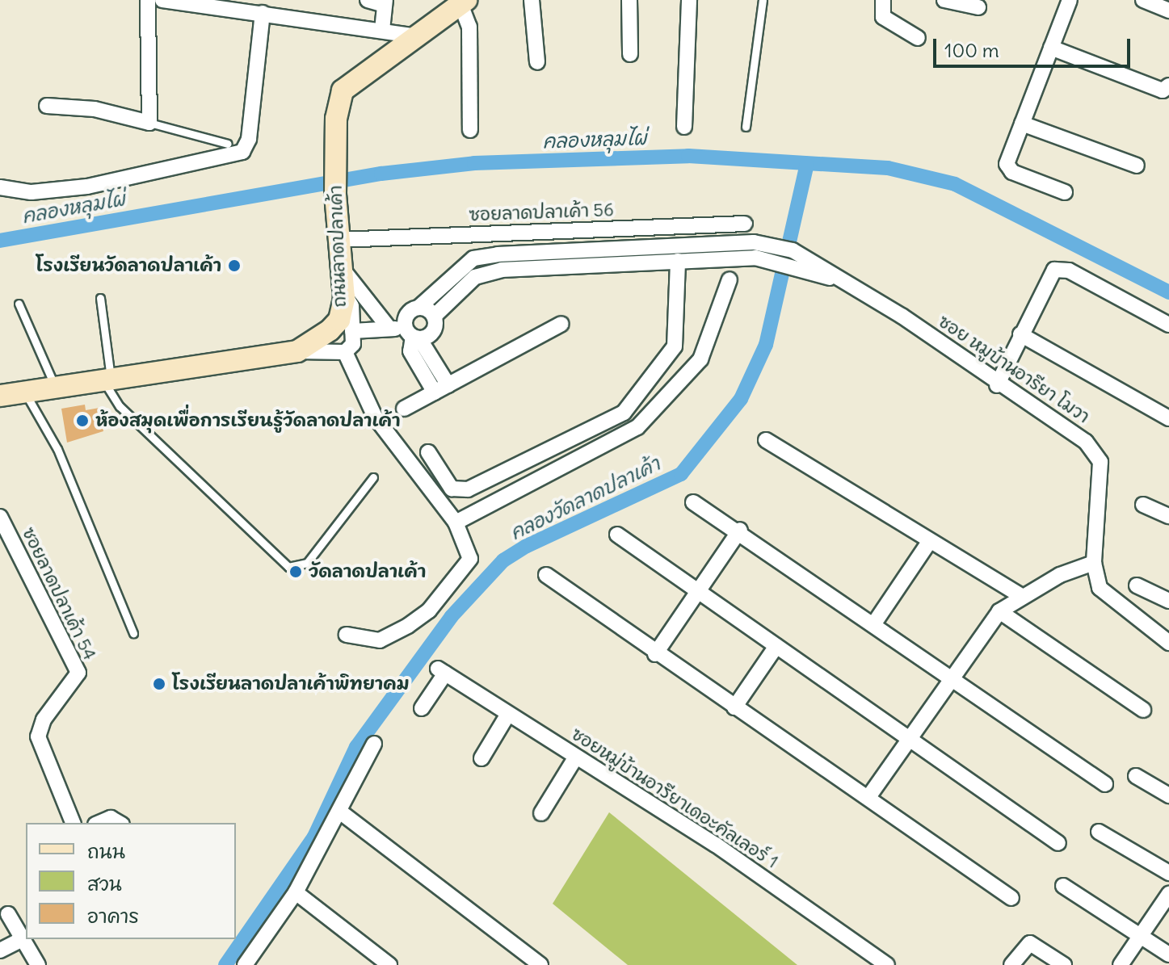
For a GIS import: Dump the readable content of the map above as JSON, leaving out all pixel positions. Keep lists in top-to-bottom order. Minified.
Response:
{"streets":{"main road":["ถนนลาดปลาเค้า"],"street":["ซอยลาดปลาเค้า 56","ซอย หมูบ้านอารียา โมวา","ซอยลาดปลาเค้า 54","ซอยหมู่บ้านอารียาเดอะคัลเลอร์ 1"]},"crossings":[["ซอยลาดปลาเค้า 56","ถนนลาดปลาเค้า"]],"water":["คลองหลุมไผ่","คลองวัดลาดปลาเค้า"],"places":["โรงเรียนวัดลาดปลาเค้า","ห้องสมุดเพื่อการเรียนรู้วัดลาดปลาเค้า","วัดลาดปลาเค้า","โรงเรียนลาดปลาเค้าพิทยาคม"],"legend":["ถนน","สวน","อาคาร"],"scale_bar":"100 m"}
